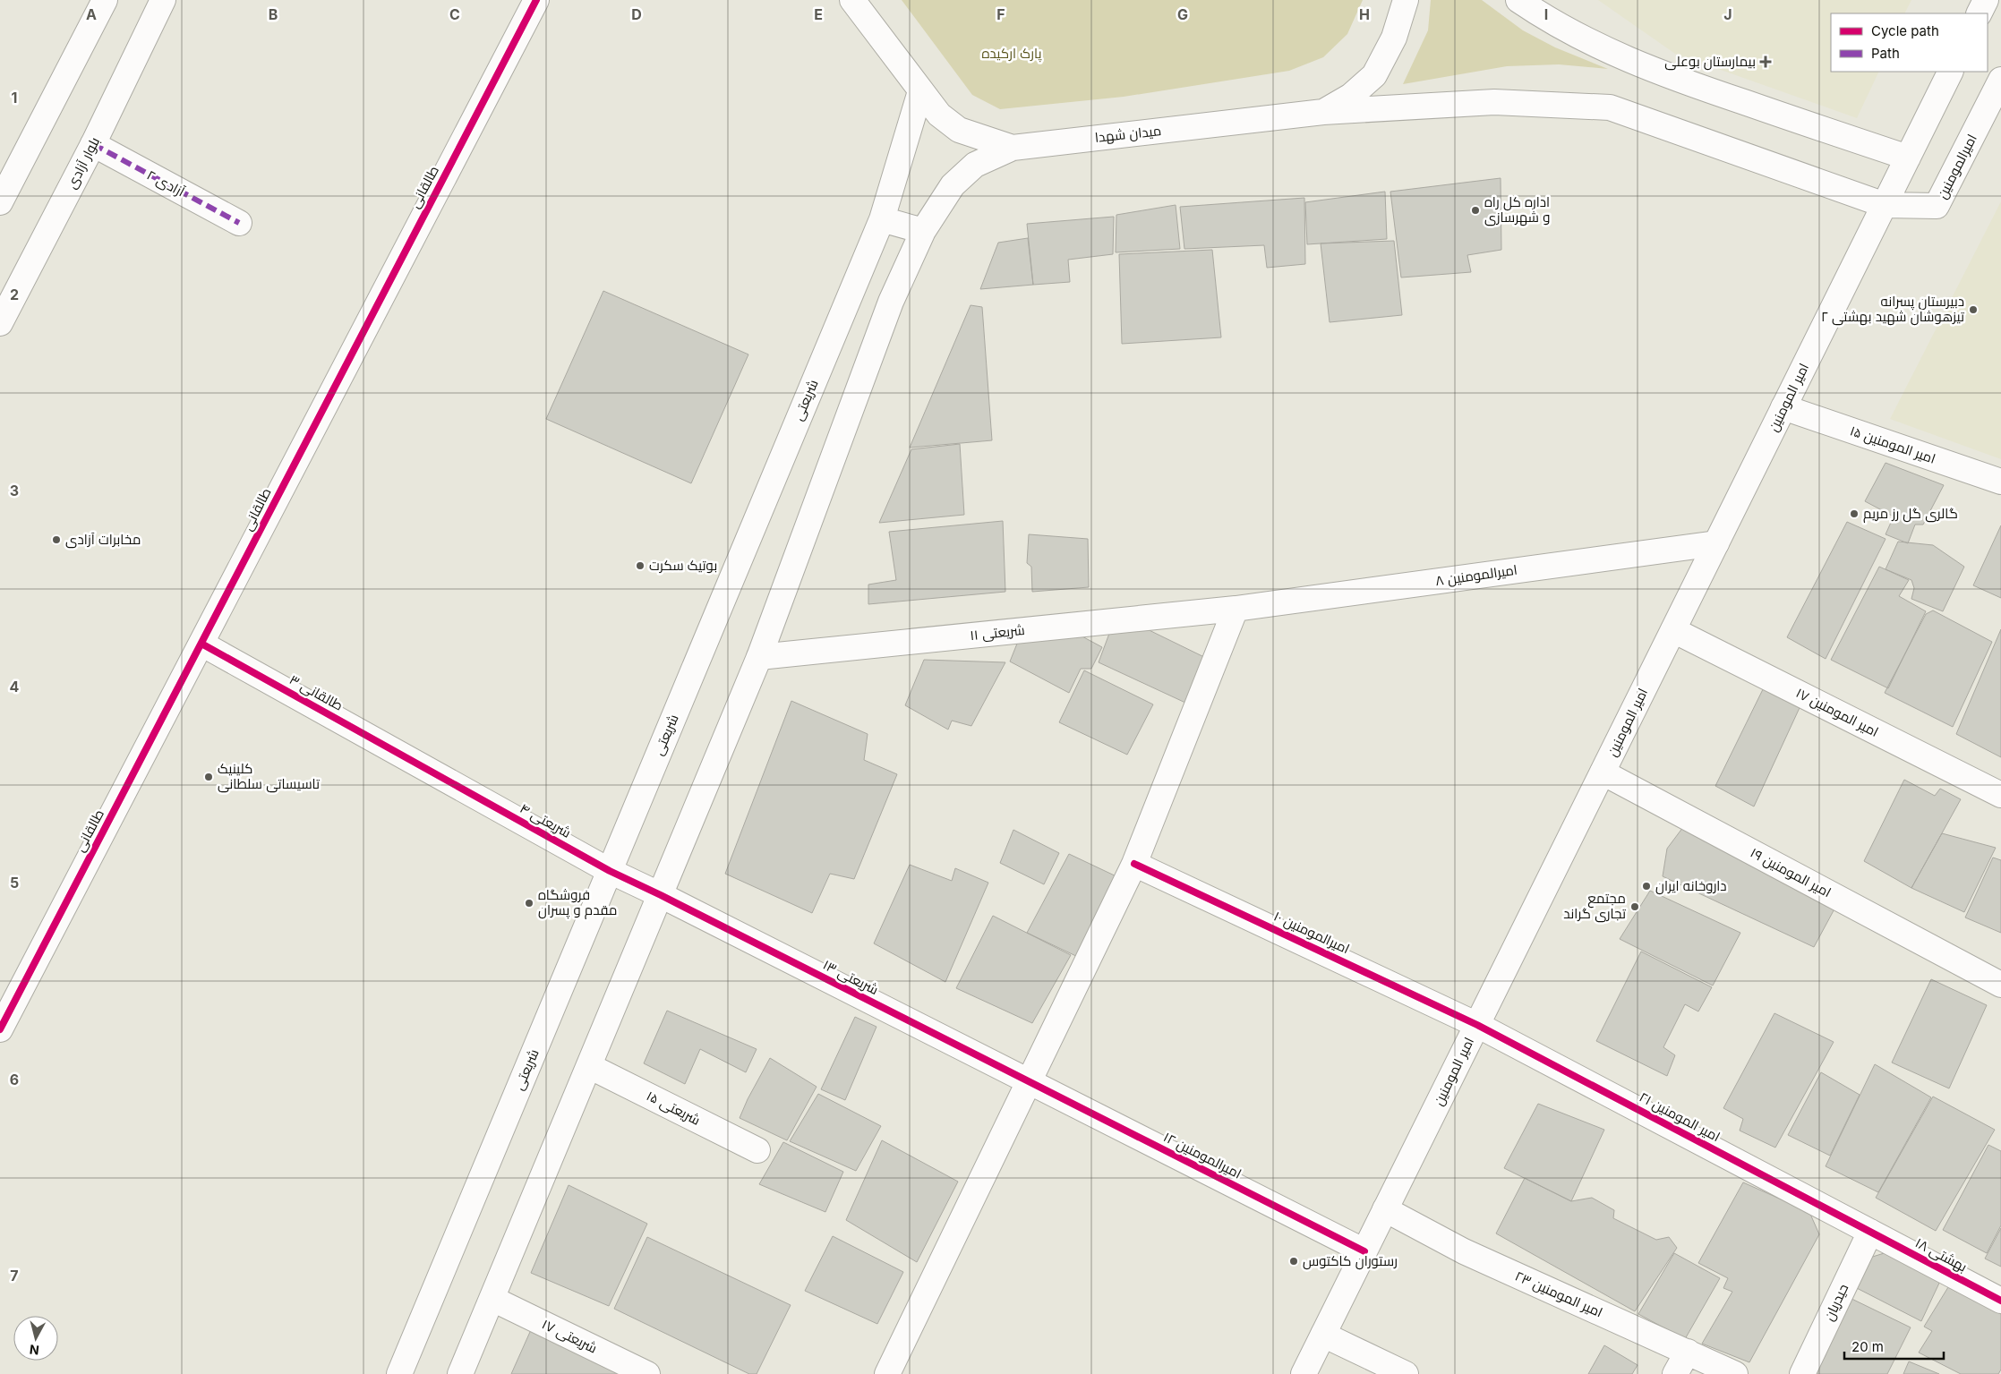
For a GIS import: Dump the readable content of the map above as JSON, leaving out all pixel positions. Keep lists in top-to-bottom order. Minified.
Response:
{"streets":{"street":["میدان شهدا","بلوار آزادی","امیرالمومنین","آزادی ۲","طالقانی","امیر المومنین","شریعتی","امیر المومنین ۱۵","امیرالمومنین ۸","شریعتی ۱۱","طالقانی ۳","امیر المومنین ۱۷","شریعتی ۴","امیر المومنین ۱۹","امیرالمومنین ۱۰","شریعتی ۱۳","شریعتی ۱۵","امیر المومنین ۲۱","امیرالمومنین ۱۲","بهشتی ۱۸","امیر المومنین ۲۳","حیدریان","شریعتی ۱۷"]},"crossings":[["میدان شهدا","شریعتی"],["بلوار آزادی","آزادی ۲"],["امیرالمومنین","امیر المومنین"],["طالقانی","طالقانی ۳"],["امیر المومنین","امیر المومنین ۱۵"],["امیر المومنین","امیرالمومنین ۸"],["امیر المومنین","امیر المومنین ۱۷"],["امیر المومنین","امیر المومنین ۱۹"],["امیر المومنین","امیرالمومنین ۱۰"],["امیر المومنین","امیر المومنین ۲۱"],["امیر المومنین","امیرالمومنین ۱۲"],["امیر المومنین","امیر المومنین ۲۳"],["شریعتی","شریعتی ۴"],["امیرالمومنین ۸","شریعتی ۱۱"],["طالقانی ۳","شریعتی ۴"],["شریعتی ۴","شریعتی ۱۳"],["امیرالمومنین ۱۰","امیر المومنین ۲۱"],["شریعتی ۱۳","امیرالمومنین ۱۲"],["امیر المومنین ۲۱","بهشتی ۱۸"],["امیر المومنین ۲۱","حیدریان"],["بهشتی ۱۸","حیدریان"]],"parks":["پارک ارکیده"],"places":{"health":["بیمارستان بوعلی"],"other":["اداره کل راه و شهرسازی","دبیرستان پسرانه تیزهوشان شهید بهشتی ۲","گالری گل رز مریم","مخابرات آزادی","بوتیک سکرت","کلینیک تاسیساتی سلطانی","داروخانه ایران","فروشگاه مقدم و پسران","مجتمع تجاری گراند","رستوران کاکتوس"]},"legend":["Cycle path","Path"],"scale_bar":"20 m","north":"bottom","grid":{"columns":["A","B","C","D","E","F","G","H","I","J"],"rows":["1","2","3","4","5","6","7"]}}
